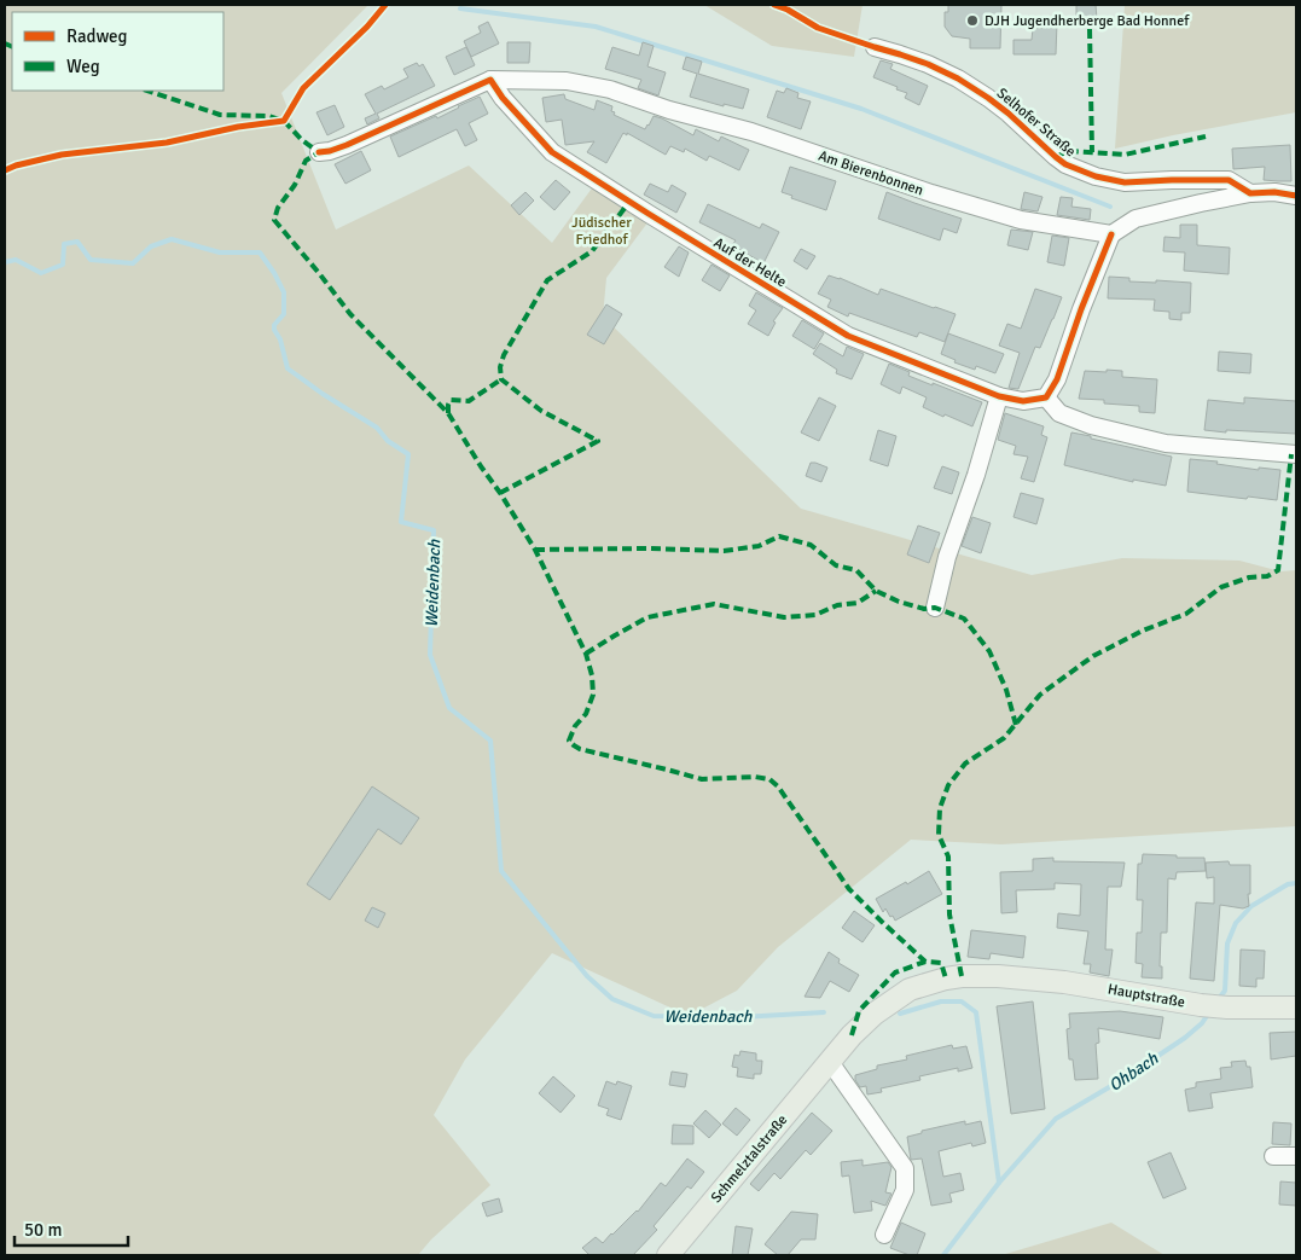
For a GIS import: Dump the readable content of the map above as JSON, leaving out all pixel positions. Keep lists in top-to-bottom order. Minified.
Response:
{"streets":{"main road":["Hauptstraße","Schmelztalstraße"],"street":["Selhofer Straße","Am Bierenbonnen","Auf der Helte"]},"crossings":[["Am Bierenbonnen","Auf der Helte"],["Hauptstraße","Schmelztalstraße"]],"water":["Weidenbach","Ohbach"],"parks":["Jüdischer Friedhof"],"places":["DJH Jugendherberge Bad Honnef"],"legend":["Radweg","Weg"],"scale_bar":"50 m"}
